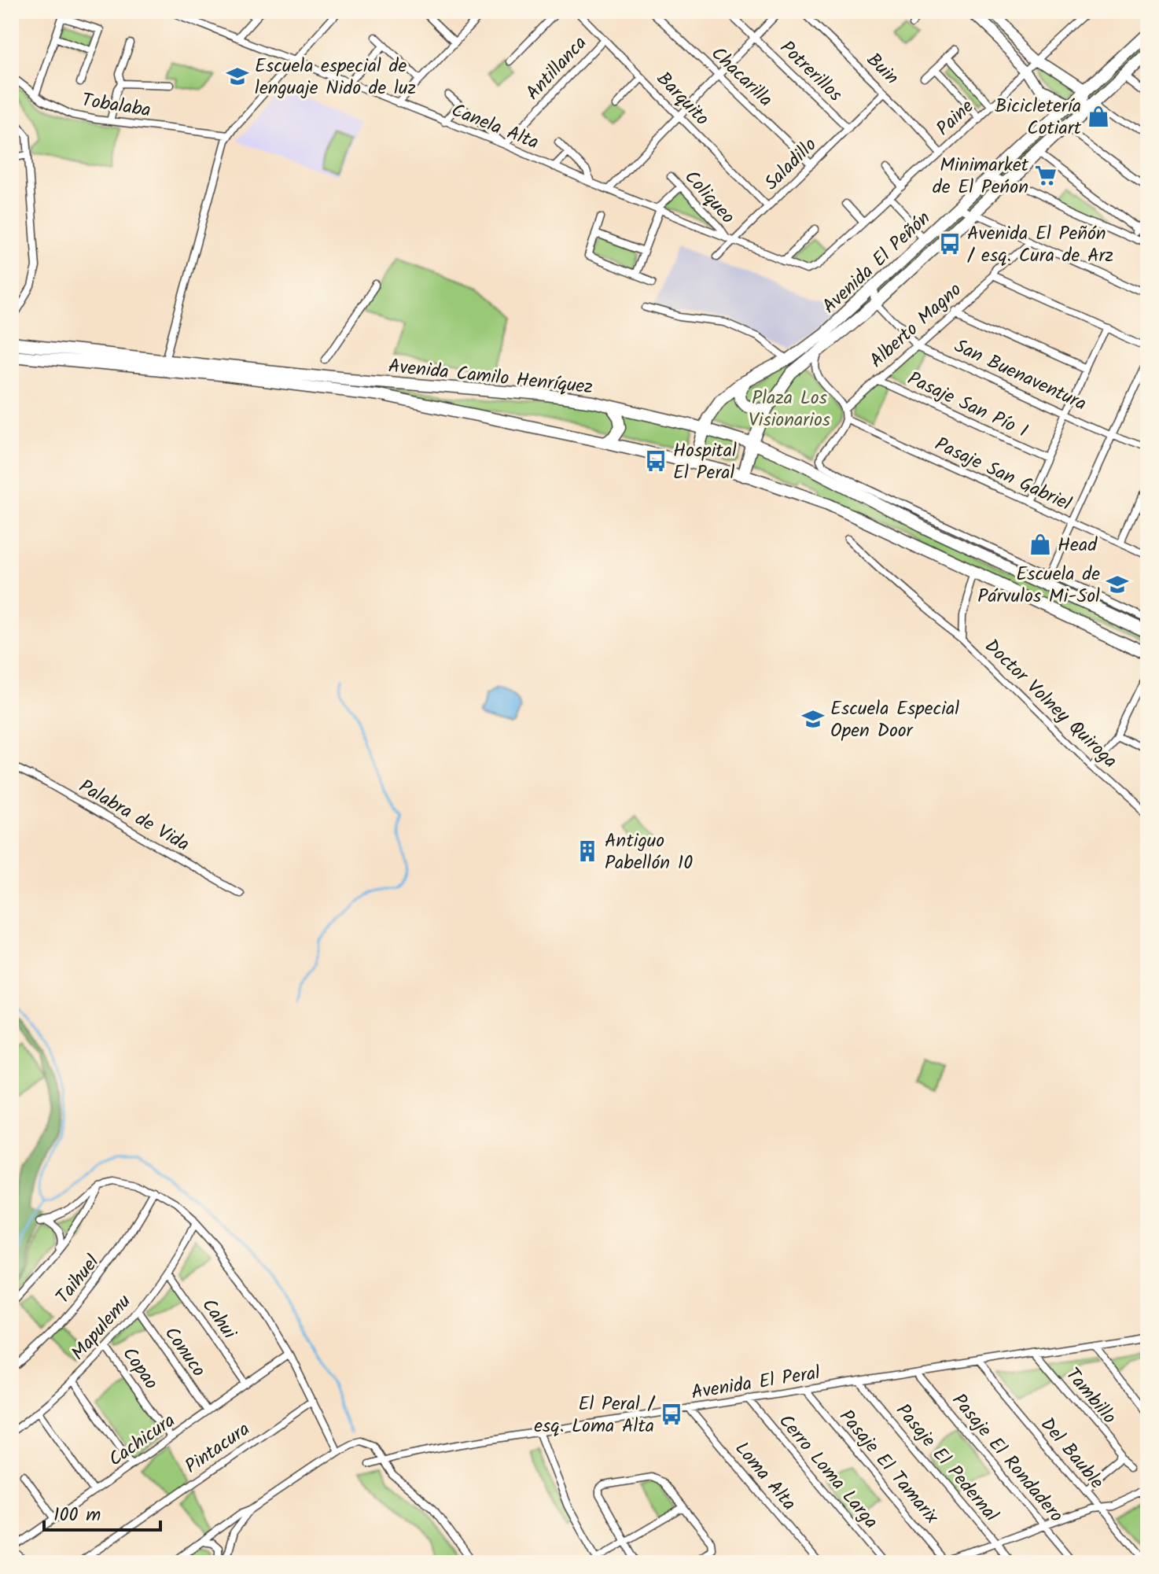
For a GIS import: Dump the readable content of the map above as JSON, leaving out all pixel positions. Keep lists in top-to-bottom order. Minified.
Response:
{"streets":{"main road":["Avenida El Peñón","Avenida Camilo Henríquez"],"street":["Antillanca","Buin","Potrerillos","Chacarilla","Barquito","Tobalaba","Paine","Canela Alta","Saladillo","Coliqueo","Alberto Magno","San Buenaventura","Pasaje San Pío I","Pasaje San Gabriel","Doctor Volney Quiroga","Palabra de Vida","Taihuel","Cahui","Mapulemu","Conuco","Copao","Avenida El Peral","Tambillo","Cachicura","Pintacura","Del Bauble","Pasaje El Rondadero","Pasaje El Pedernal","Pasaje El Tamarix","Cerro Loma Larga","Loma Alta"]},"crossings":[["Antillanca","Barquito"],["Antillanca","Canela Alta"],["Buin","Paine"],["Buin","Saladillo"],["Potrerillos","Saladillo"],["Chacarilla","Saladillo"],["Barquito","Saladillo"],["Paine","Canela Alta"],["Canela Alta","Saladillo"],["Canela Alta","Coliqueo"],["Saladillo","Coliqueo"],["Avenida El Peñón","San Buenaventura"],["Avenida El Peñón","Avenida Camilo Henríquez"],["Alberto Magno","San Buenaventura"],["Alberto Magno","Pasaje San Pío I"],["Avenida Camilo Henríquez","Doctor Volney Quiroga"],["Cahui","Mapulemu"],["Cahui","Cachicura"],["Mapulemu","Conuco"],["Mapulemu","Copao"],["Conuco","Cachicura"],["Copao","Cachicura"],["Avenida El Peral","Tambillo"],["Avenida El Peral","Del Bauble"],["Avenida El Peral","Pasaje El Rondadero"],["Avenida El Peral","Pasaje El Pedernal"],["Avenida El Peral","Pasaje El Tamarix"],["Avenida El Peral","Cerro Loma Larga"],["Avenida El Peral","Loma Alta"]],"parks":["Plaza Los Visionarios"],"places":{"school or university":["Escuela especial de lenguaje Nido de luz","Escuela de Párvulos Mi-Sol","Escuela Especial Open Door"],"shop":["Bicicletería Cotiart","Head"],"supermarket":["Minimarket de El Peńon"],"bus stop":["Avenida El Peñón / esq. Cura de Arz","Hospital El Peral","El Peral / esq. Loma Alta"],"building":["Antiguo Pabellón 10"]},"scale_bar":"100 m"}
